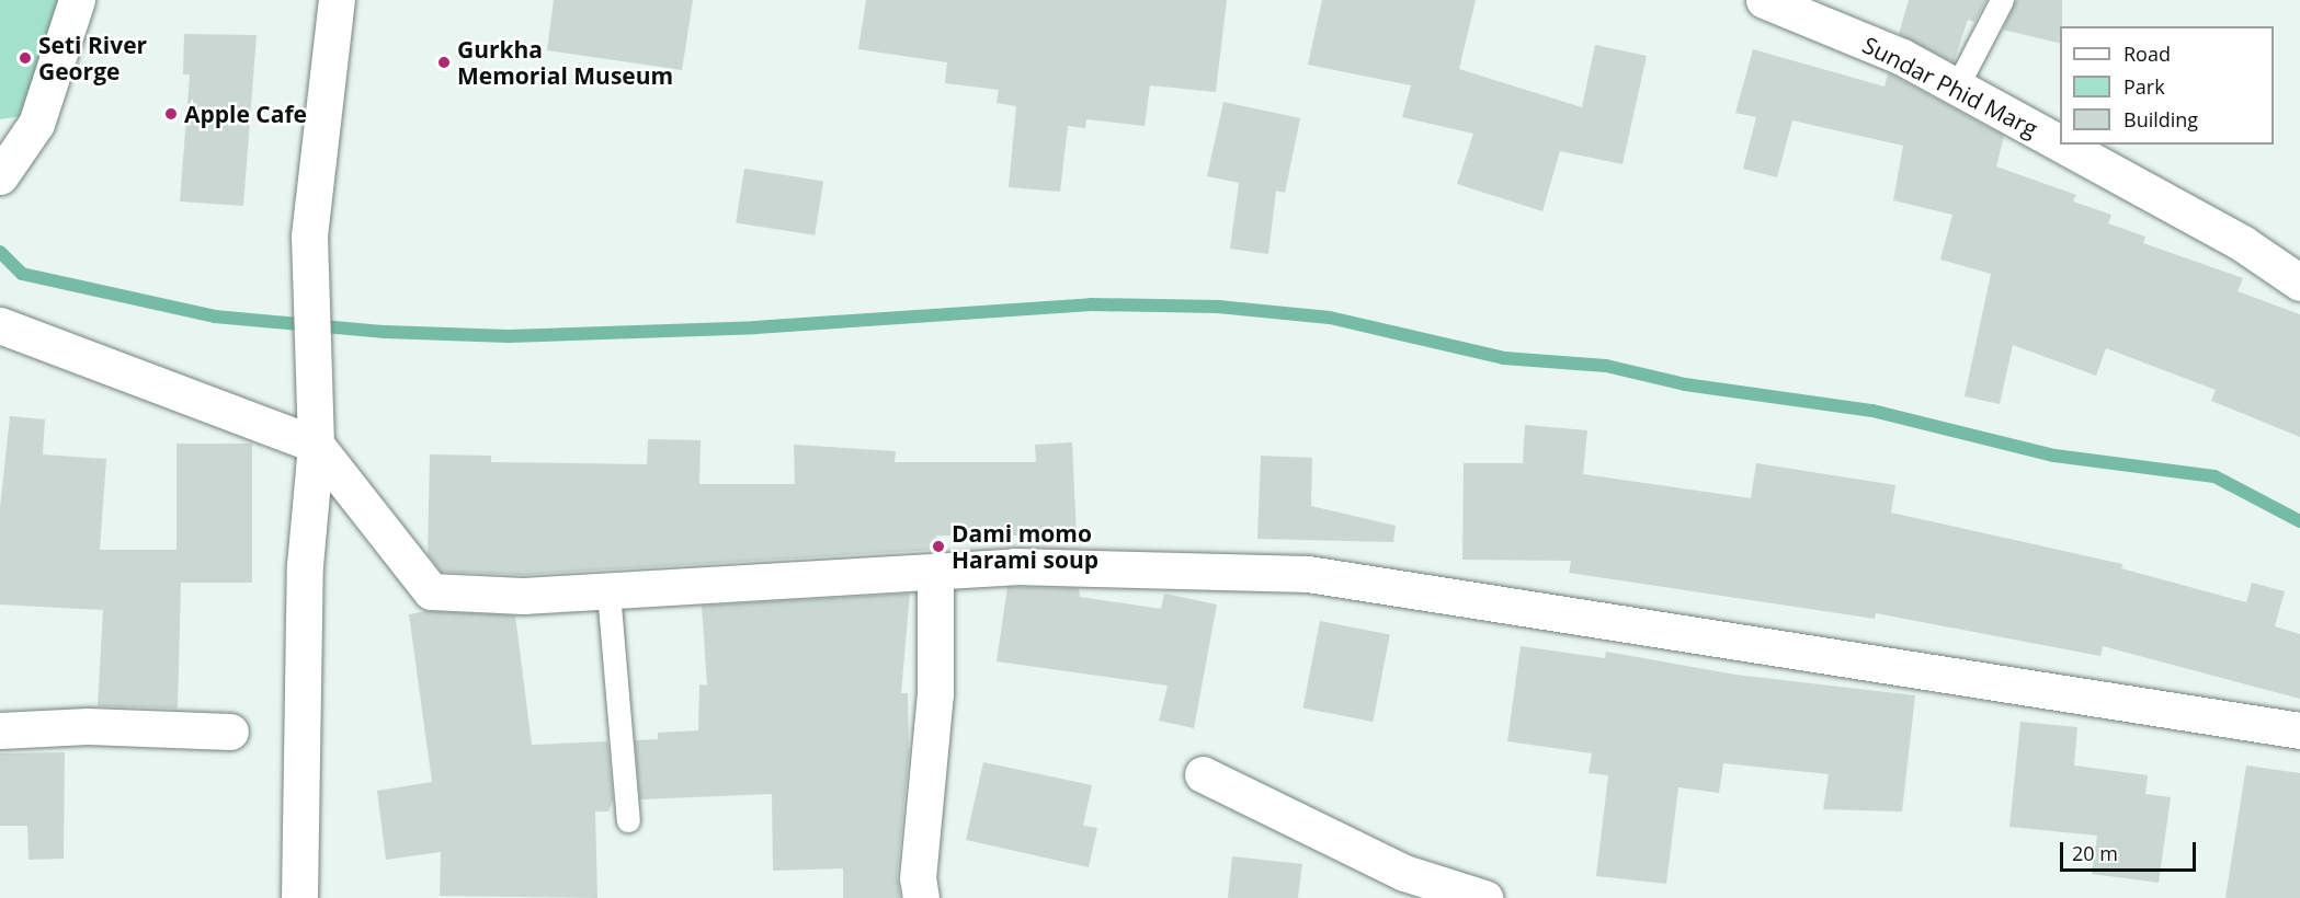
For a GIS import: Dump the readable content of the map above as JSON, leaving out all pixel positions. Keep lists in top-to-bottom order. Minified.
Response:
{"streets":{"street":["Sundar Phid Marg"]},"places":["Seti River George","Gurkha Memorial Museum","Apple Cafe","Dami momo Harami soup"],"legend":["Road","Park","Building"],"scale_bar":"20 m"}
